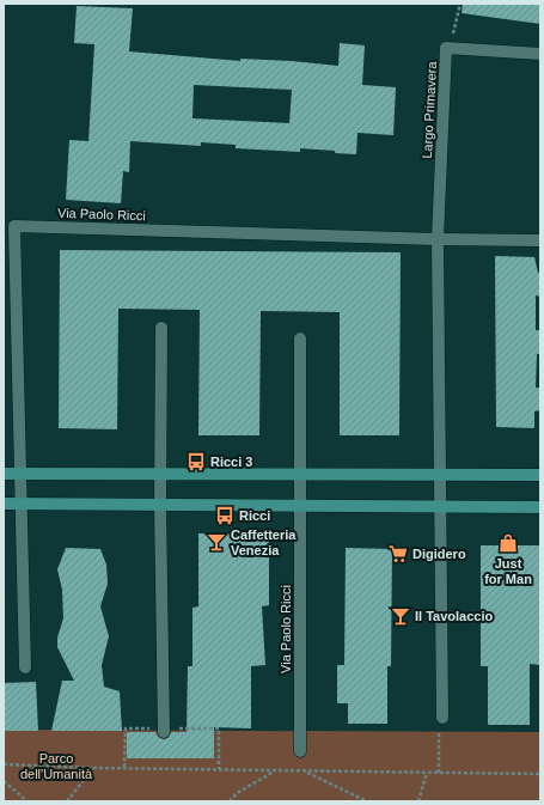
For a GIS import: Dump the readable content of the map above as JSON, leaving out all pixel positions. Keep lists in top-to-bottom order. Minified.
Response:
{"streets":{"street":["Largo Primavera","Via Paolo Ricci"]},"crossings":[["Largo Primavera","Via Paolo Ricci"]],"parks":["Parco dell'Umanità"],"places":{"bus stop":["Ricci 3","Ricci"],"bar":["Caffetteria Venezia","Il Tavolaccio"],"shop":["Just for Man"],"supermarket":["Digidero"]}}
